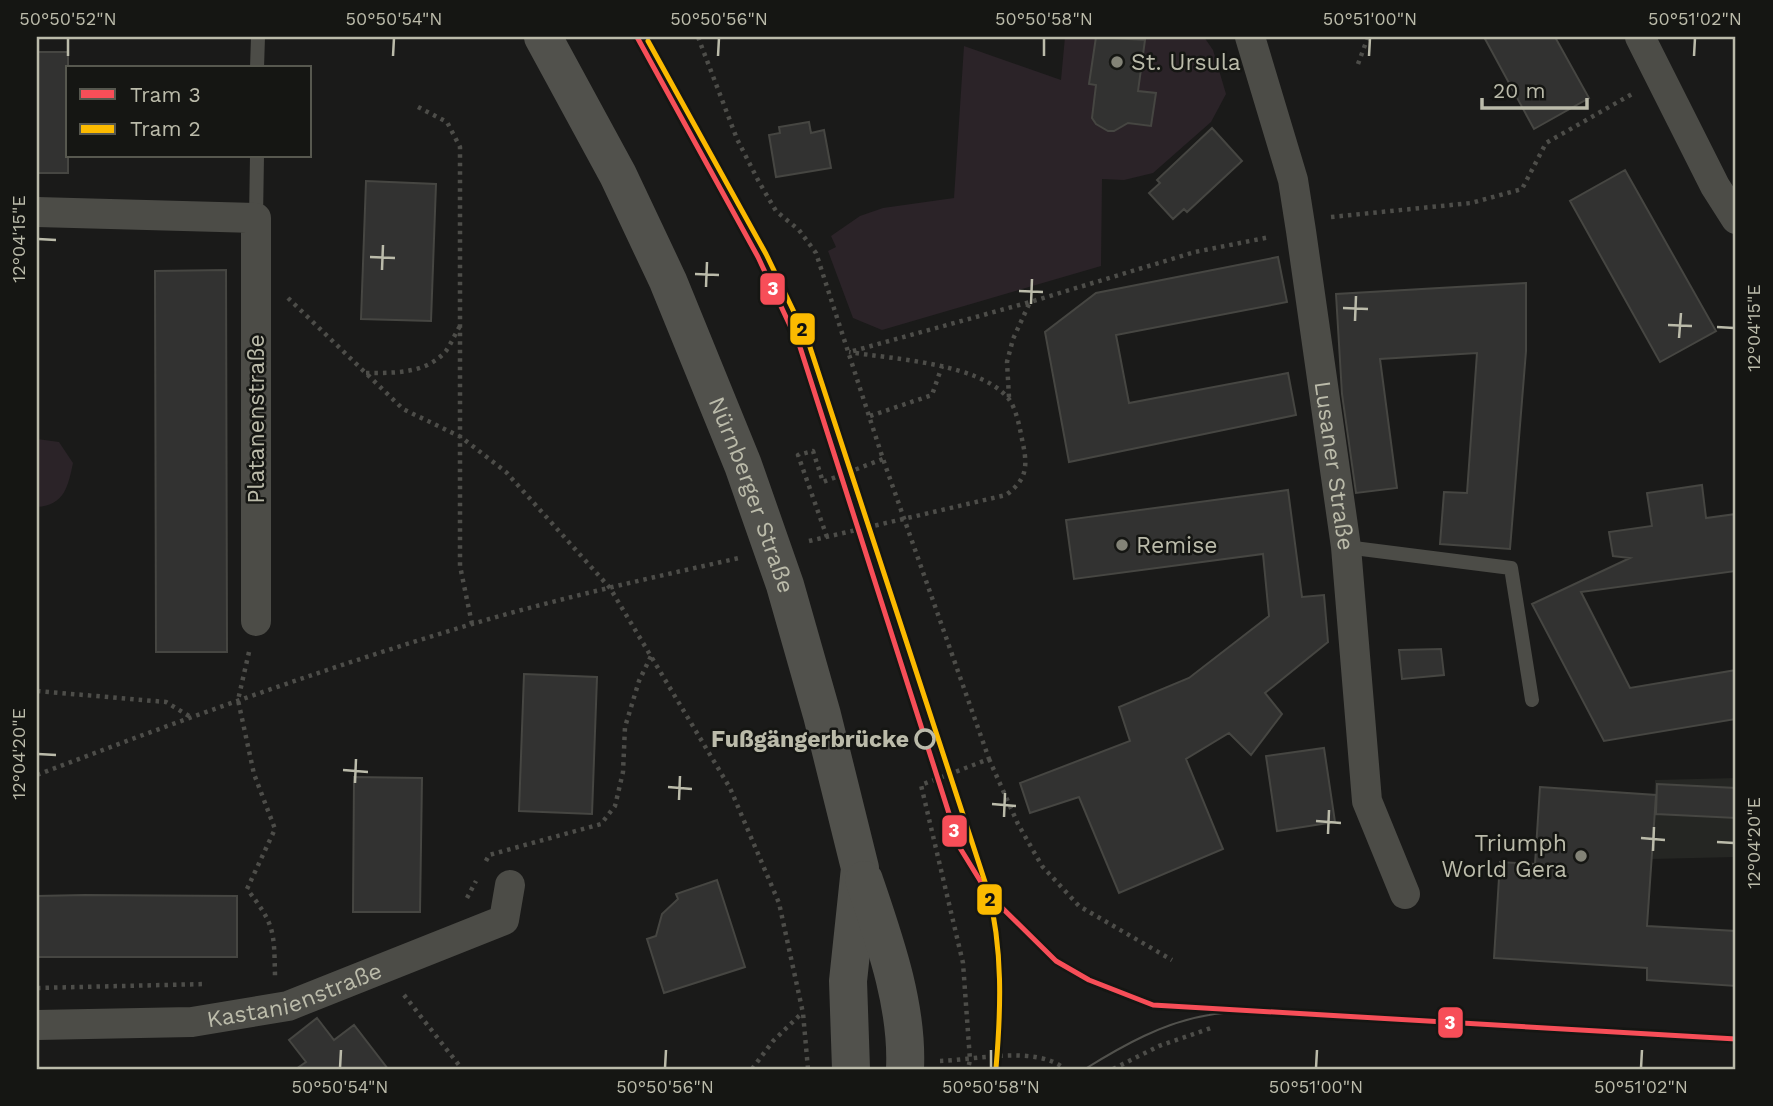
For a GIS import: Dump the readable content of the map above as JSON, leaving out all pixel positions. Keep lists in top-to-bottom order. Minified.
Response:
{"streets":{"main road":["Nürnberger Straße"],"street":["Platanenstraße","Lusaner Straße","Kastanienstraße"]},"places":["St. Ursula","Remise","Fußgängerbrücke","Triumph World Gera"],"lines":["tram line 3","tram line 2"],"legend":["Tram 3","Tram 2"],"scale_bar":"20 m","coordinates":["50°50'52\"N","50°50'54\"N","50°50'56\"N","50°50'58\"N","50°51'00\"N","50°51'02\"N","12°04'15\"E","12°04'20\"E"]}
